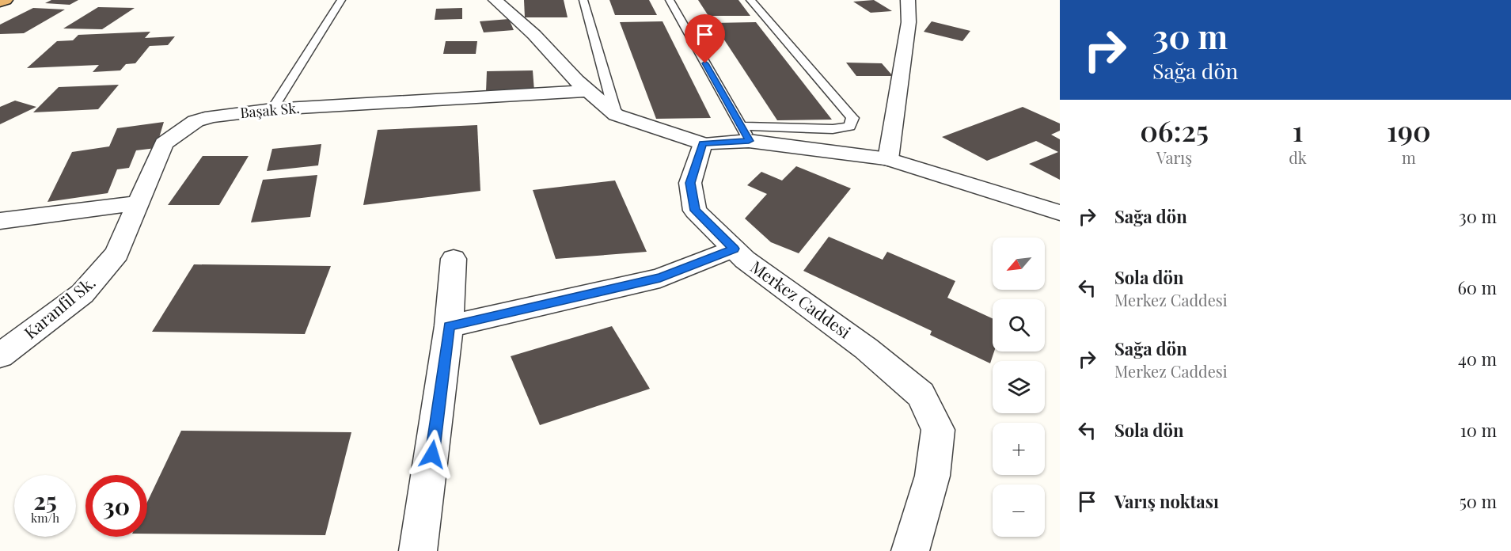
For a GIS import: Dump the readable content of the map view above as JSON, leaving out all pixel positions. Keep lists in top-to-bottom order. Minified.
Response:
{"streets":{"street":["Başak Sk.","Merkez Caddesi","Karanfil Sk."]},"crossings":[["Başak Sk.","Karanfil Sk."]],"north":"bottom left","page":{"turn":["30 m","Sağa dön"],"eta":["06:25","Varış","1","dk","190","m"],"list":[{"name":"Sağa dön","value":"30 m"},{"name":"Sola dön","note":"Merkez Caddesi","value":"60 m"},{"name":"Sağa dön","note":"Merkez Caddesi","value":"40 m"},{"name":"Sola dön","value":"10 m"},{"name":"Varış noktası","value":"50 m"}],"map_buttons":["+","−"],"speed":"25 km/h","limit":"30"}}
